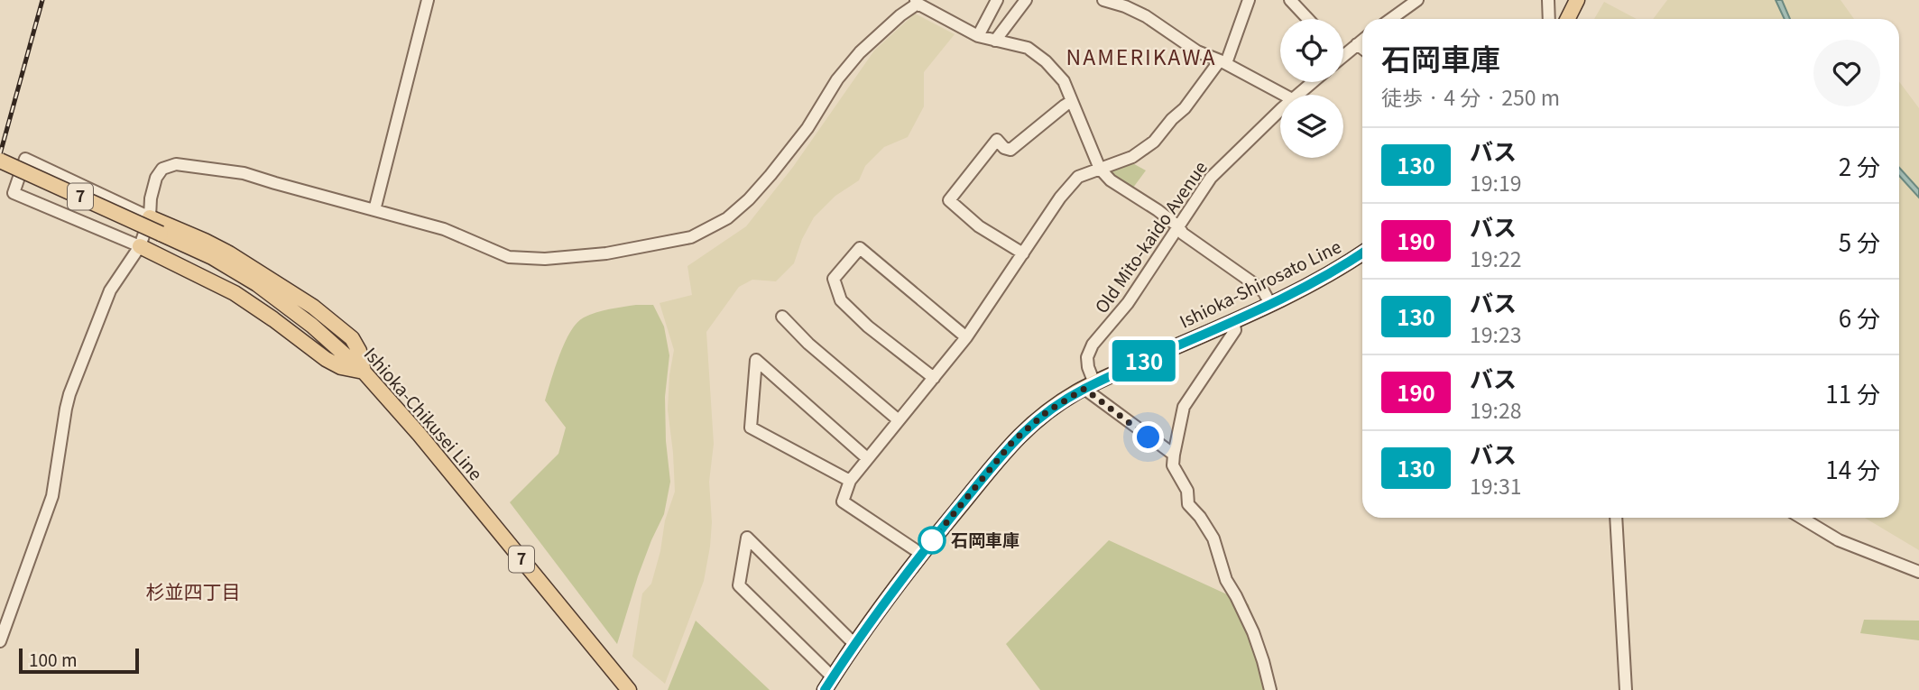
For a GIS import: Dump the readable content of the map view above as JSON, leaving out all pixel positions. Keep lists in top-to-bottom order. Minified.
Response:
{"streets":{"main road":["7","Ishioka-Shirosato Line","Ishioka-Chikusei Line"],"street":["Old Mito-kaido Avenue"]},"crossings":[["Old Mito-kaido Avenue","Ishioka-Shirosato Line"]],"districts":["NAMERIKAWA","杉並四丁目"],"places":["石岡車庫"],"lines":["bus line 130"],"scale_bar":"100 m","page":{"on_map":"130","heading":["石岡車庫","徒歩 · 4 分 · 250 m"],"list":[{"mark":"130","name":"バス","note":"19:19","value":"2 分"},{"mark":"190","name":"バス","note":"19:22","value":"5 分"},{"mark":"130","name":"バス","note":"19:23","value":"6 分"},{"mark":"190","name":"バス","note":"19:28","value":"11 分"},{"mark":"130","name":"バス","note":"19:31","value":"14 分"}],"scale":"100 m"}}
